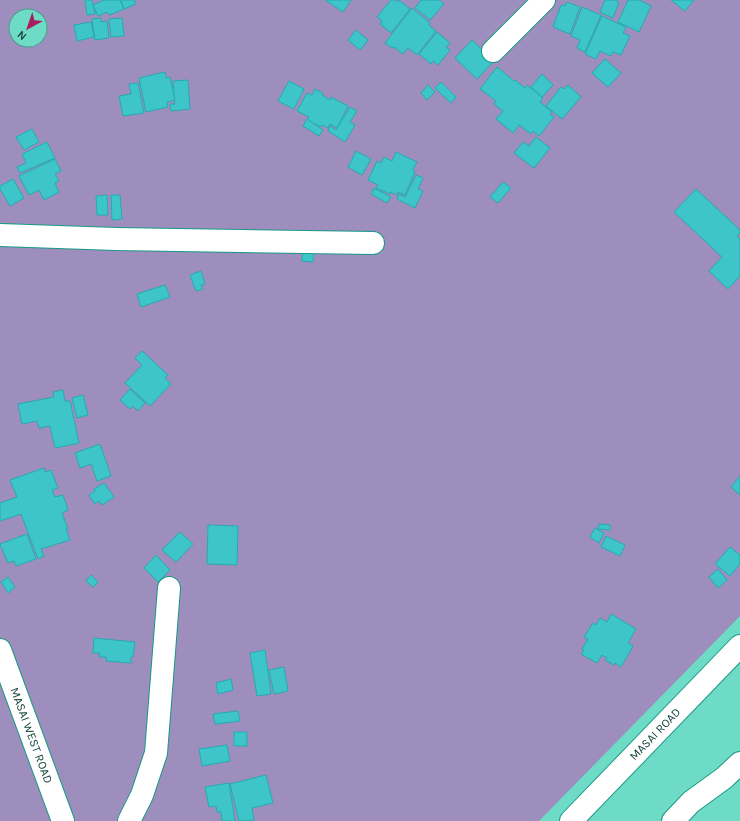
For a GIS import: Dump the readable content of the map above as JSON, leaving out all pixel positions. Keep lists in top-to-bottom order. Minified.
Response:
{"streets":{"street":["MASAI ROAD","MASAI WEST ROAD"]},"north":"bottom left"}
